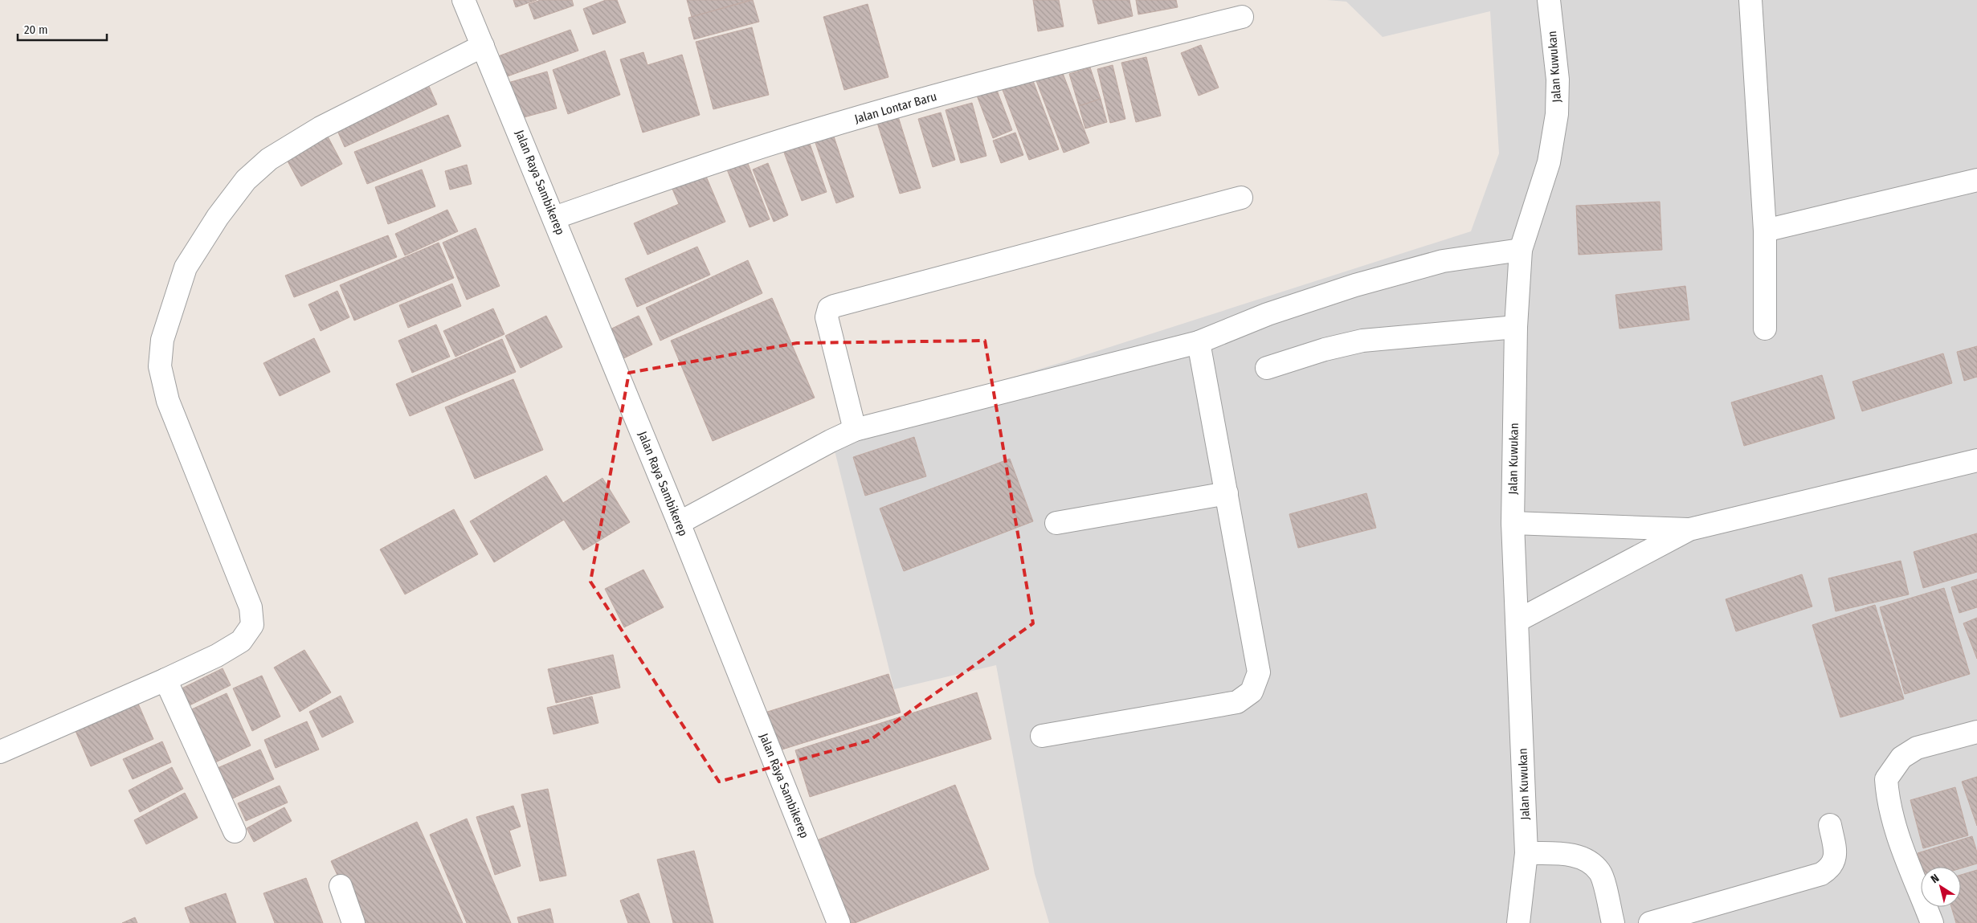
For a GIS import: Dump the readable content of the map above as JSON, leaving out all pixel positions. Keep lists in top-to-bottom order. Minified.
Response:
{"streets":{"street":["Jalan Kuwukan","Jalan Lontar Baru","Jalan Raya Sambikerep"]},"crossings":[["Jalan Lontar Baru","Jalan Raya Sambikerep"]],"scale_bar":"20 m","north":"top left"}
